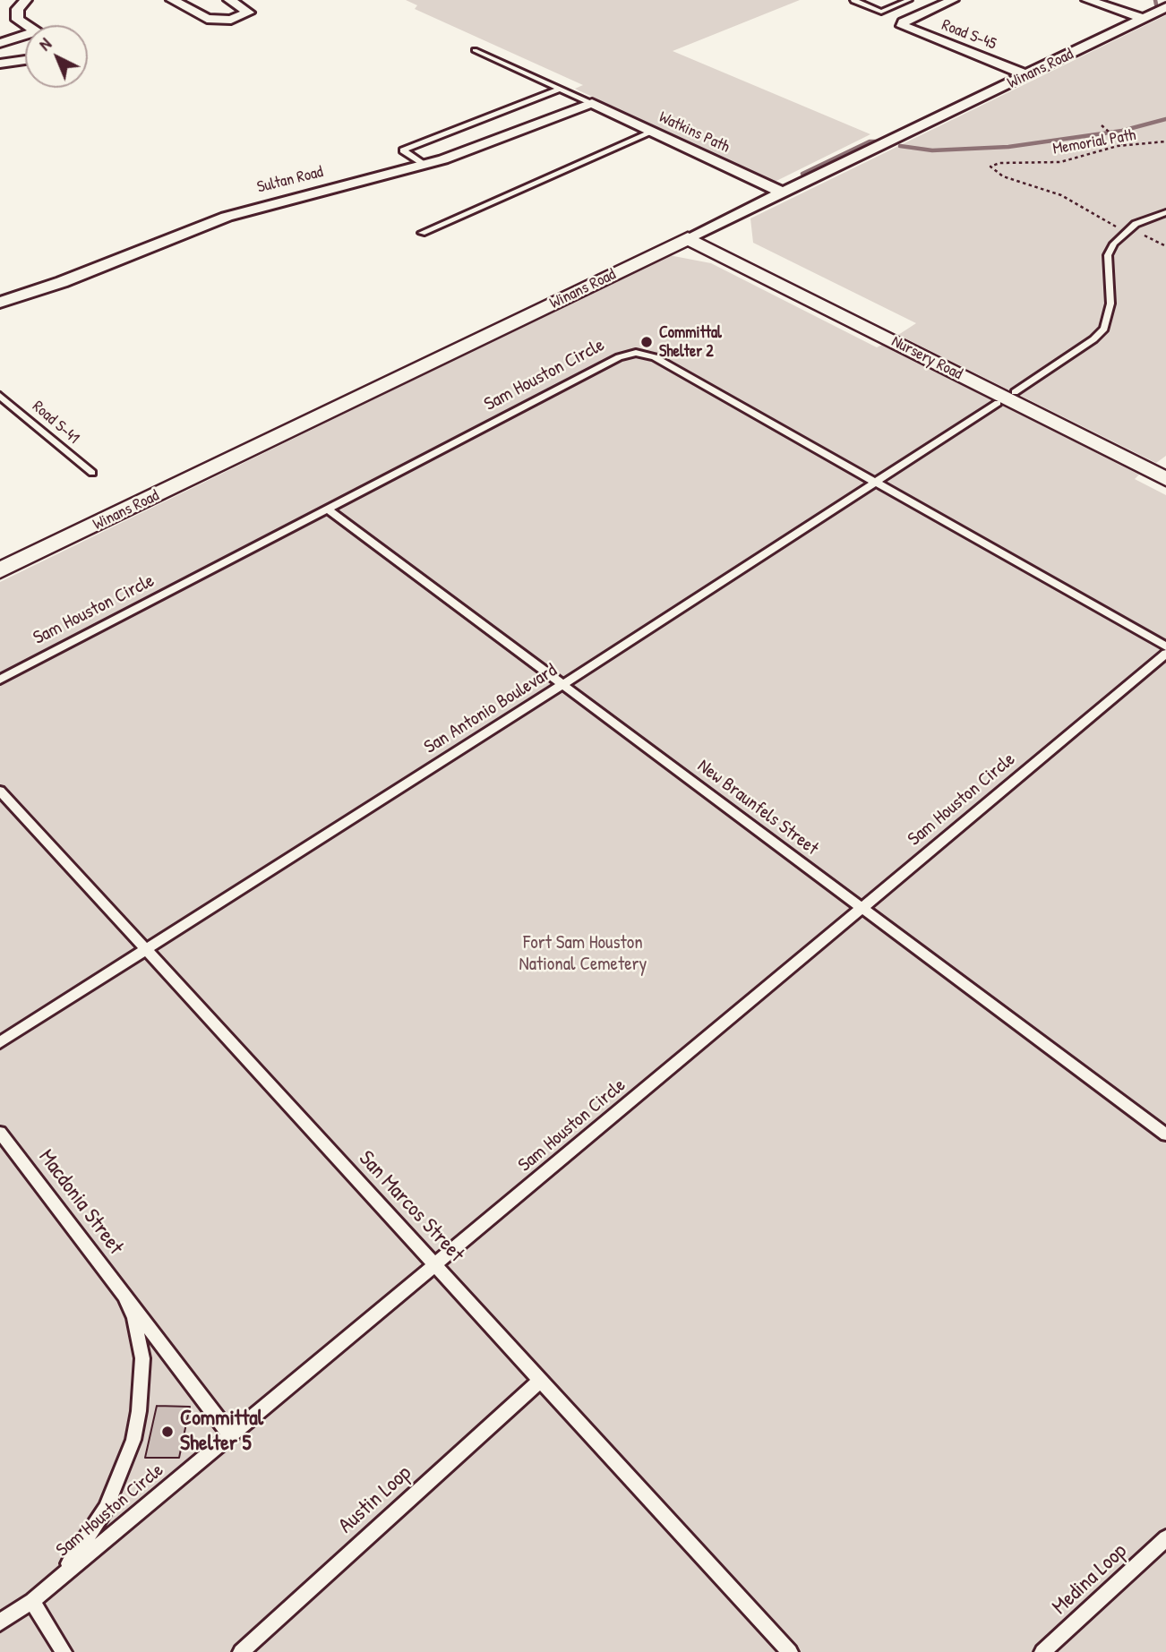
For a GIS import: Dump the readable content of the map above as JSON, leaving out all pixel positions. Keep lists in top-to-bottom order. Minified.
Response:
{"streets":{"street":["Road S-45","Winans Road","Watkins Path","Sultan Road","Nursery Road"],"lane":["Sam Houston Circle","Road S-41","San Antonio Boulevard","New Braunfels Street","Macdonia Street","San Marcos Street","Austin Loop","Medina Loop"],"path":["Memorial Path"]},"crossings":[["Road S-45","Winans Road"],["Winans Road","Watkins Path"],["Winans Road","Nursery Road"],["Watkins Path","Sultan Road"],["Sam Houston Circle","San Antonio Boulevard"],["Sam Houston Circle","New Braunfels Street"],["Sam Houston Circle","Macdonia Street"],["Sam Houston Circle","San Marcos Street"],["San Antonio Boulevard","New Braunfels Street"],["San Antonio Boulevard","San Marcos Street"],["San Marcos Street","Austin Loop"]],"parks":["Fort Sam Houston National Cemetery"],"places":["Committal Shelter 2","Committal Shelter 5"],"north":"top left"}
